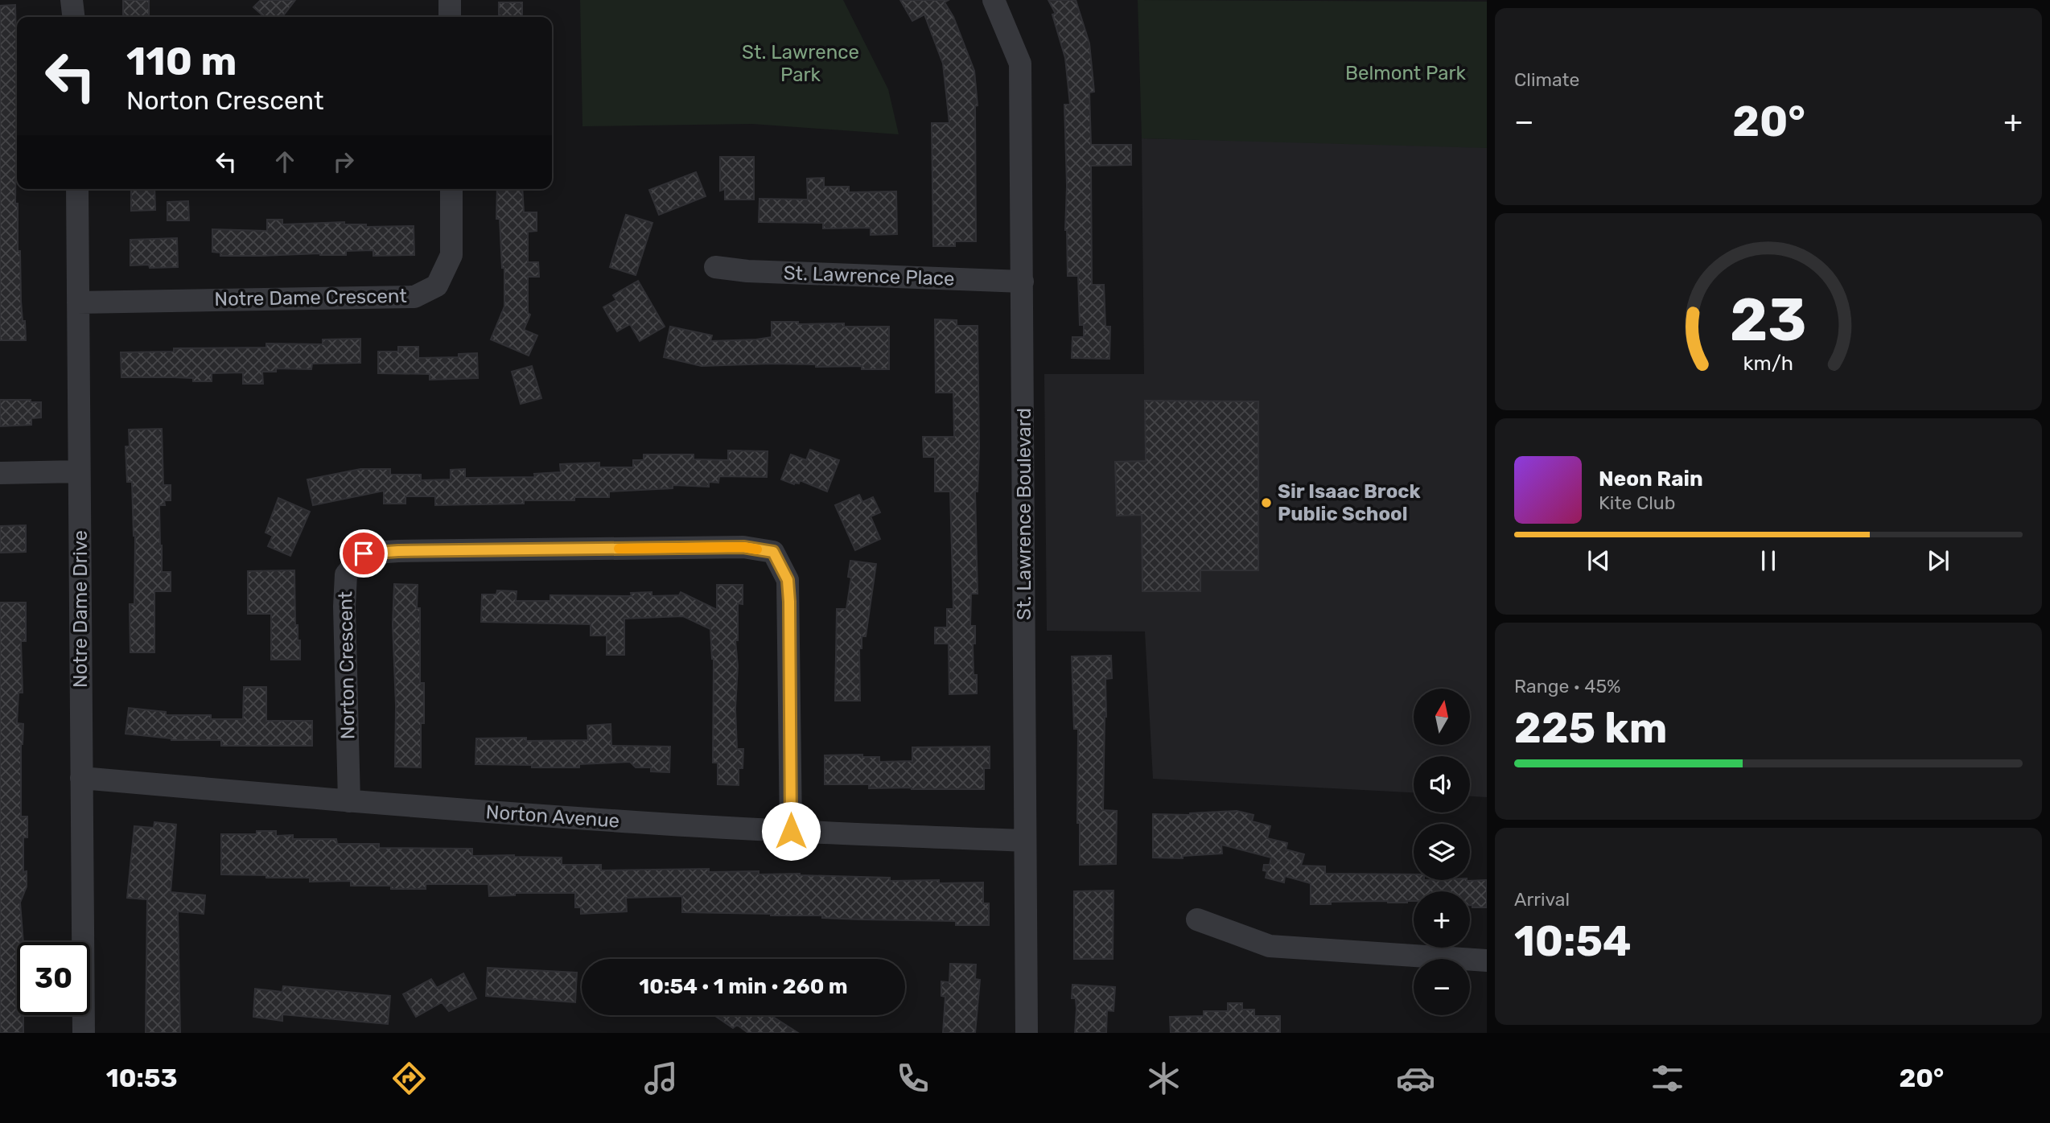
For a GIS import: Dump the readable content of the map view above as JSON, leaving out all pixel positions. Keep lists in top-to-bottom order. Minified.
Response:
{"streets":{"street":["St. Lawrence Place","Notre Dame Crescent","St. Lawrence Boulevard","Notre Dame Drive","Norton Crescent","Norton Avenue"]},"crossings":[["St. Lawrence Place","St. Lawrence Boulevard"],["Notre Dame Crescent","Notre Dame Drive"],["St. Lawrence Boulevard","Norton Avenue"],["Notre Dame Drive","Norton Avenue"],["Norton Crescent","Norton Avenue"]],"parks":["St. Lawrence Park","Belmont Park"],"places":["Sir Isaac Brock Public School"],"north":"top","page":{"tile":["Climate",["Range · 45%","225 km"],["Arrival","10:54"]],"turn":["110 m","Norton Crescent"],"heat":["−","20°","+"],"song":["Neon Rain","Kite Club"],"map_buttons":["+","−"],"limit":"30","trip":"10:54 · 1 min · 260 m","tabs":["10:53","20°"],"gauge":["23","km/h"]}}
